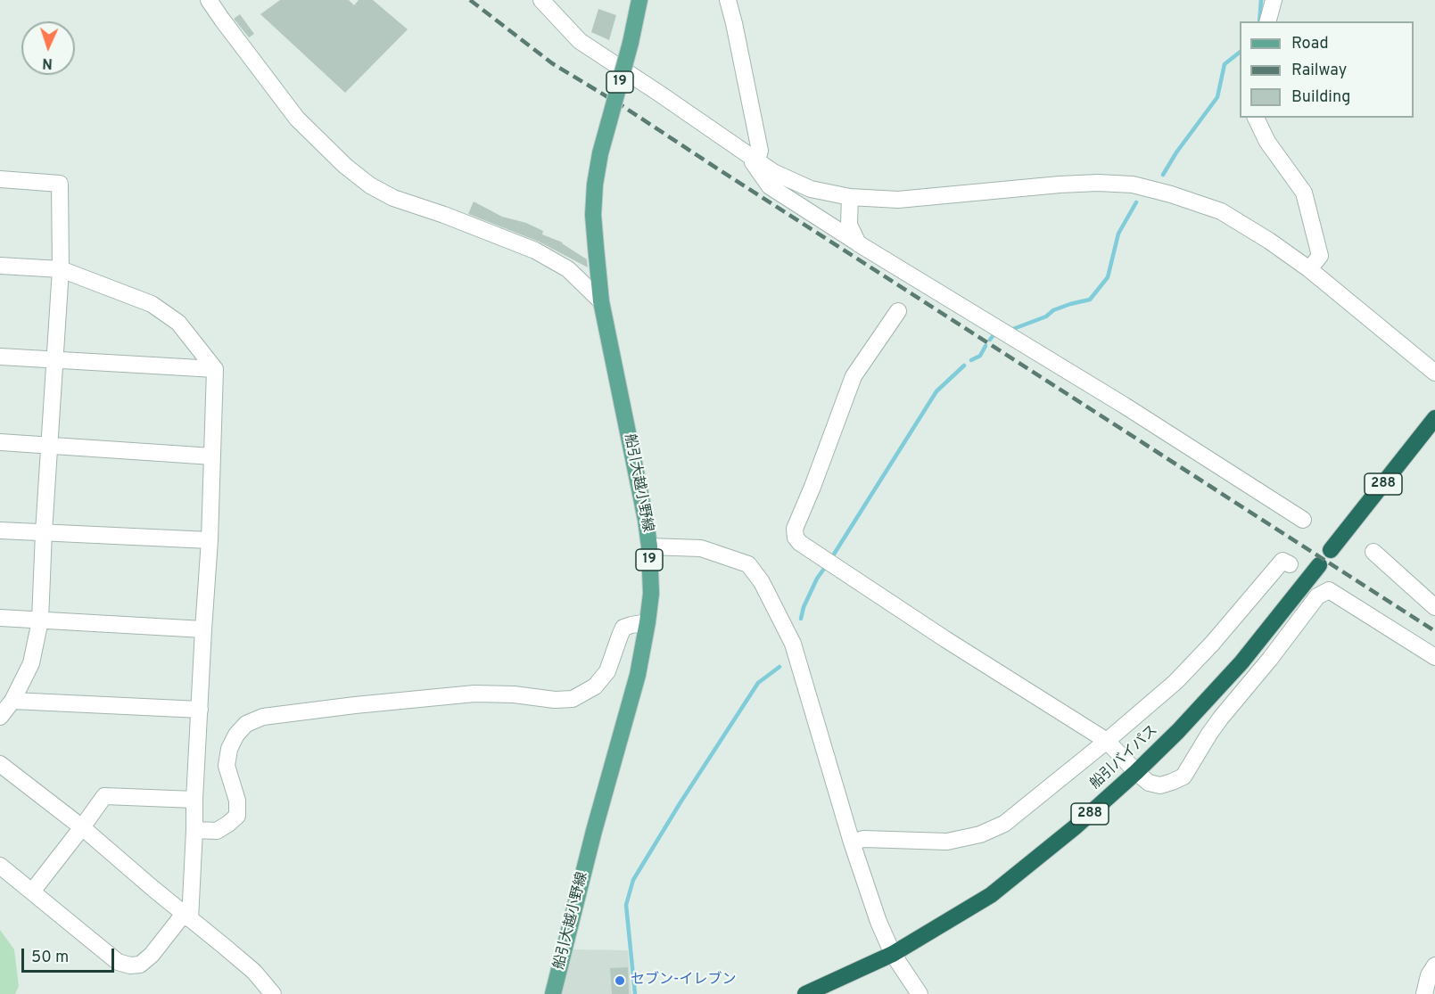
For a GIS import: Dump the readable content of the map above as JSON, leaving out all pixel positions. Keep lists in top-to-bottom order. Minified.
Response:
{"streets":{"highway":["288","船引バイパス"],"main road":["19","船引大越小野線"]},"places":["セブン-イレブン"],"legend":["Road","Railway","Building"],"scale_bar":"50 m","north":"bottom"}
